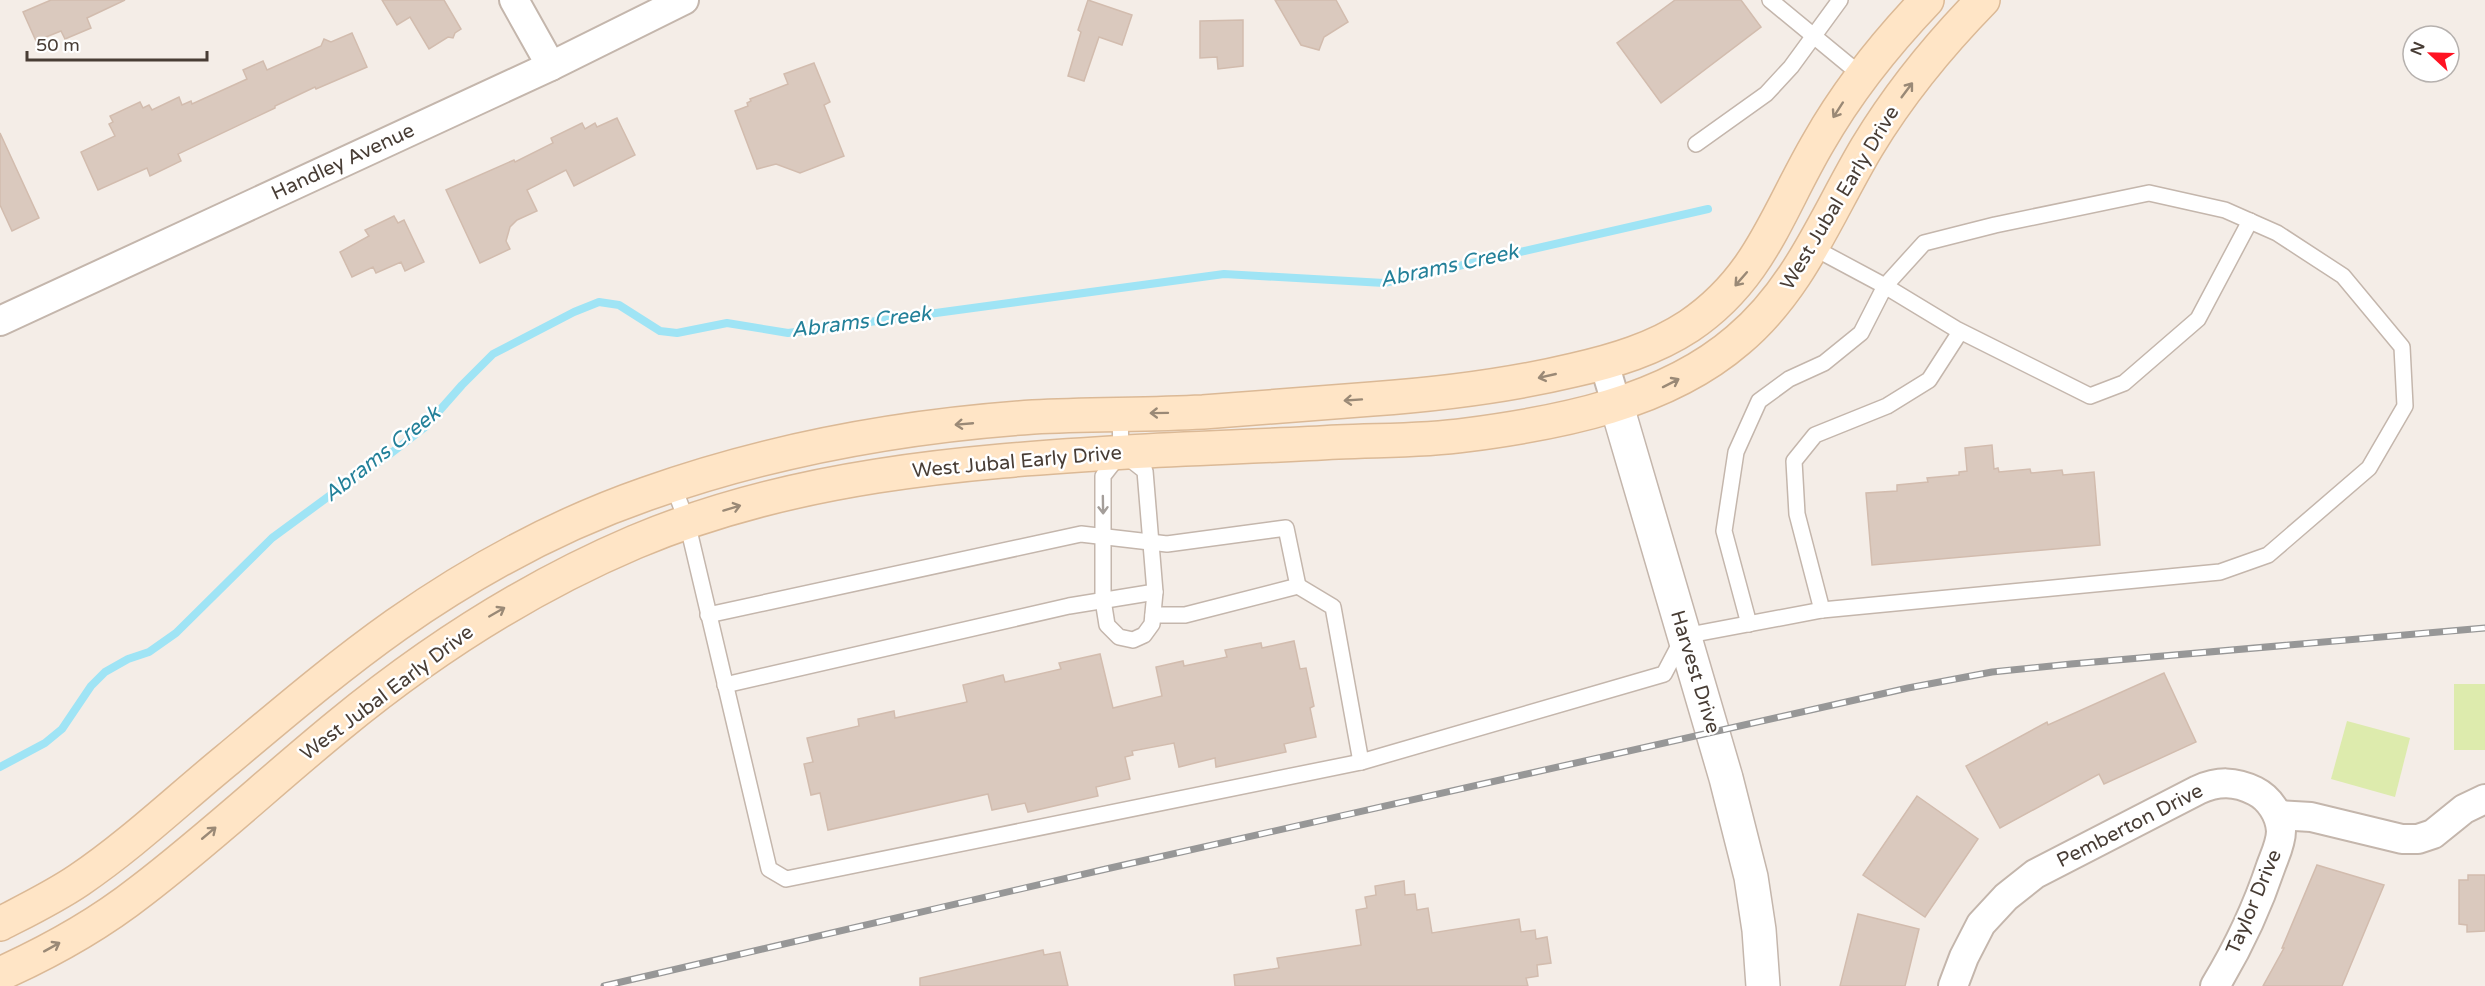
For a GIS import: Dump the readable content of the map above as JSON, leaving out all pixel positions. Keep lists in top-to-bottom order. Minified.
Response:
{"streets":{"main road":["West Jubal Early Drive"],"street":["Handley Avenue","Harvest Drive","Pemberton Drive","Taylor Drive"]},"crossings":[["West Jubal Early Drive","Harvest Drive"],["Pemberton Drive","Taylor Drive"]],"water":["Abrams Creek"],"scale_bar":"50 m","north":"left"}
